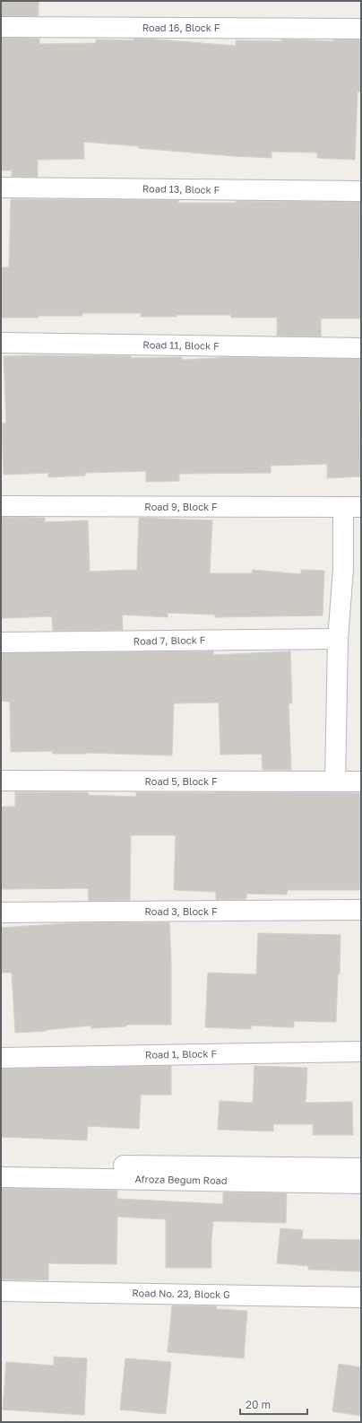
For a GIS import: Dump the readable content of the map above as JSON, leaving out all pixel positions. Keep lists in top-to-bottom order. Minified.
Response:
{"streets":{"street":["Road 16, Block F","Road 13, Block F","Road 11, Block F","Road 9, Block F","Road 7, Block F","Road 5, Block F","Road 3, Block F","Road 1, Block F","Afroza Begum Road","Road No. 23, Block G"]},"scale_bar":"20 m"}
